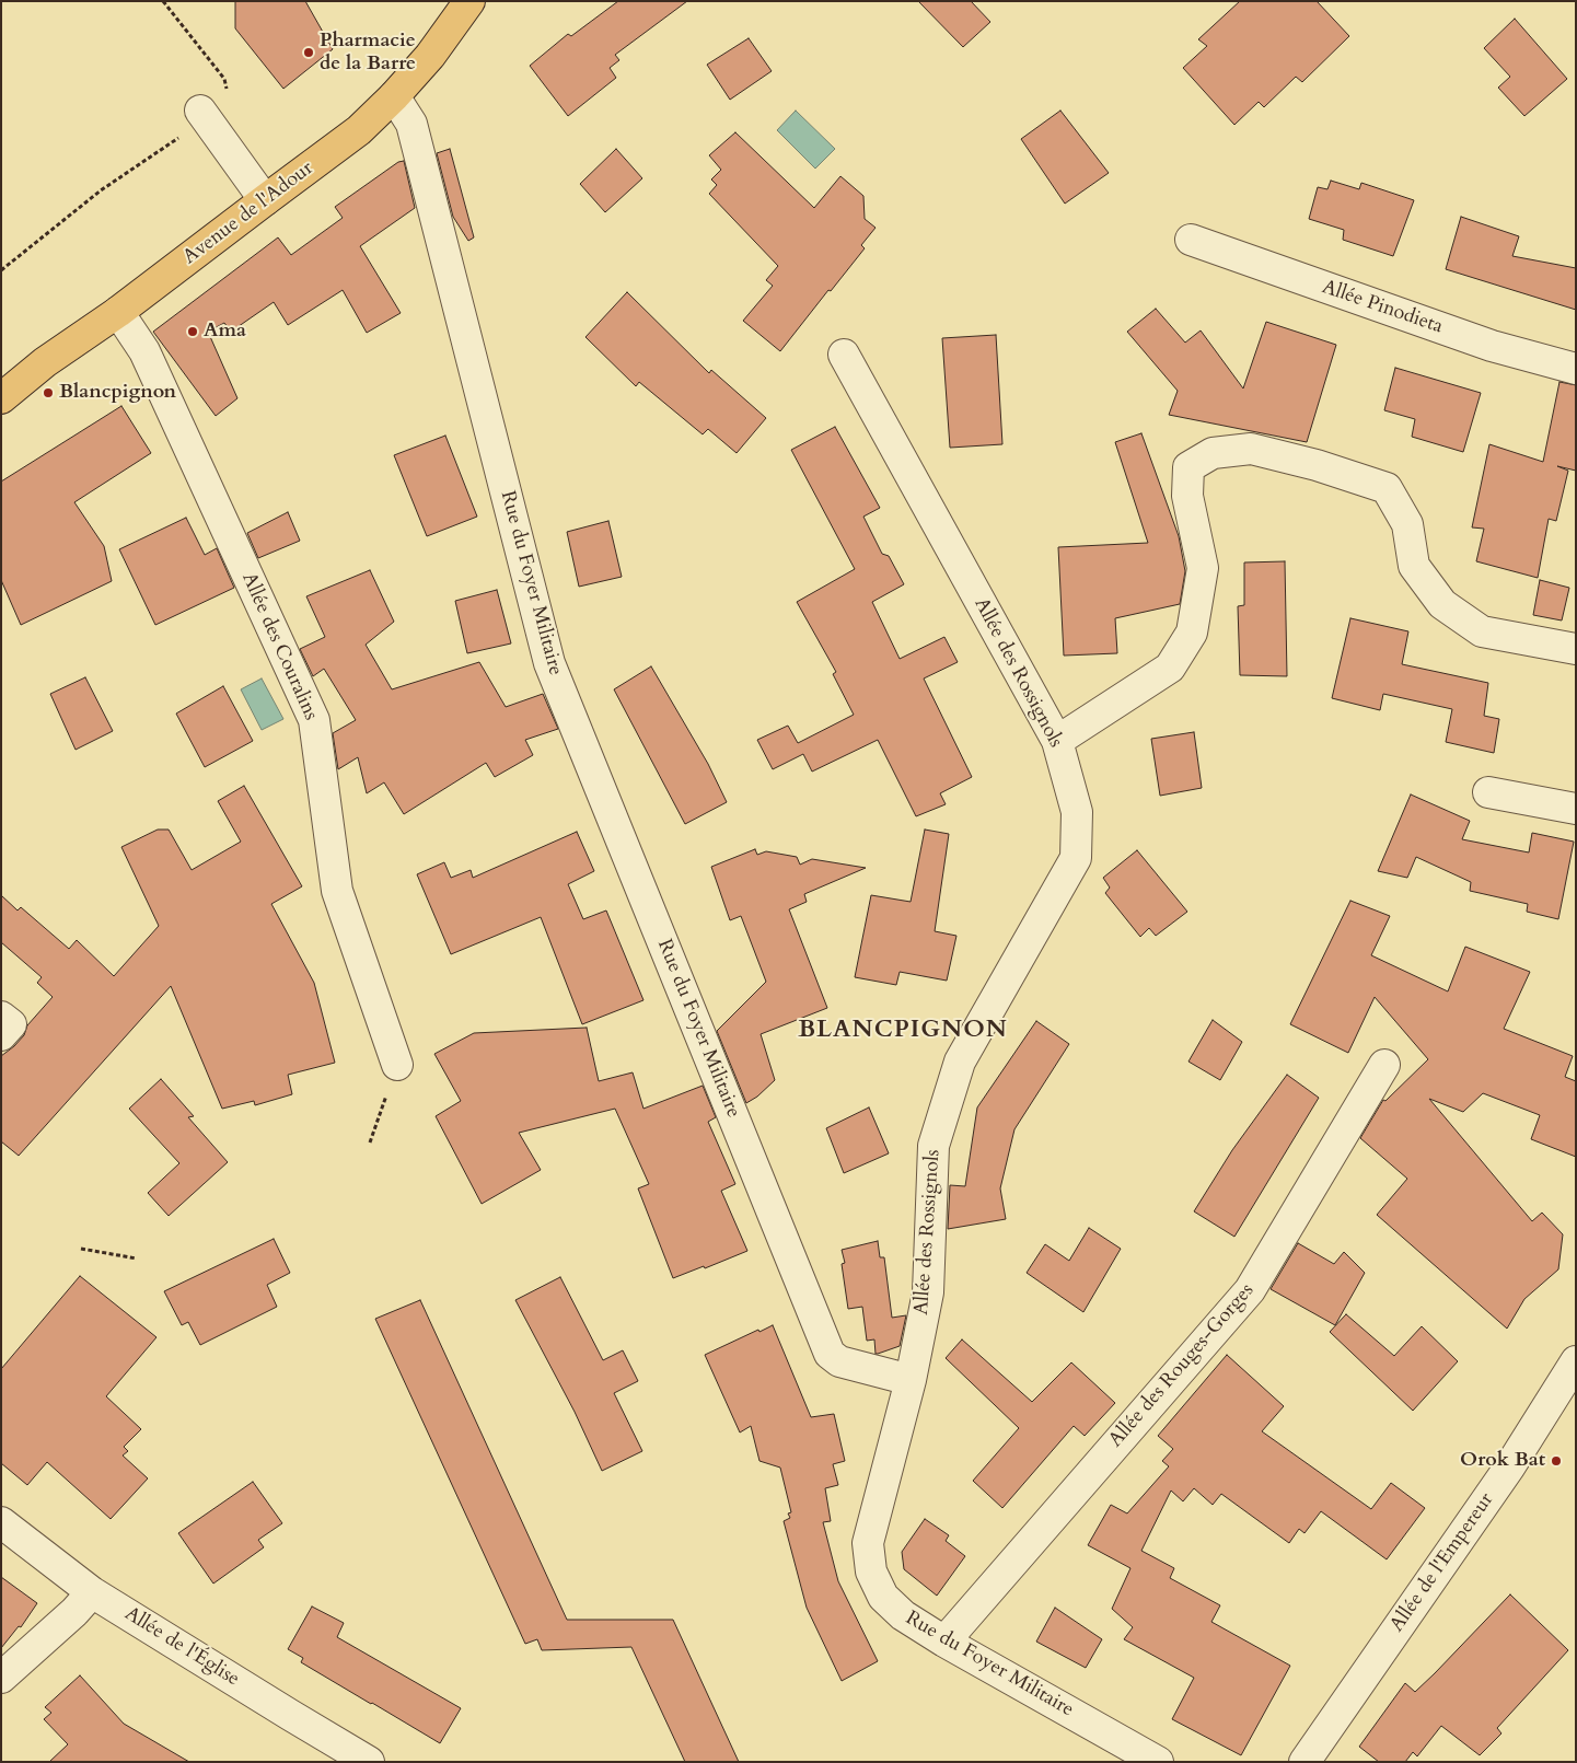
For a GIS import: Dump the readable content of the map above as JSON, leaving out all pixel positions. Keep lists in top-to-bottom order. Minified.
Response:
{"streets":{"main road":["Avenue de l'Adour"],"street":["Allée Pinodieta","Rue du Foyer Militaire","Allée des Couralins","Allée des Rossignols","Allée des Rouges-Gorges","Allée de l'Empereur","Allée de l'Église"]},"crossings":[["Avenue de l'Adour","Rue du Foyer Militaire"],["Avenue de l'Adour","Allée des Couralins"],["Rue du Foyer Militaire","Allée des Rossignols"],["Rue du Foyer Militaire","Allée des Rouges-Gorges"]],"districts":["BLANCPIGNON"],"places":["Pharmacie de la Barre","Ama","Blancpignon","Orok Bat"]}
